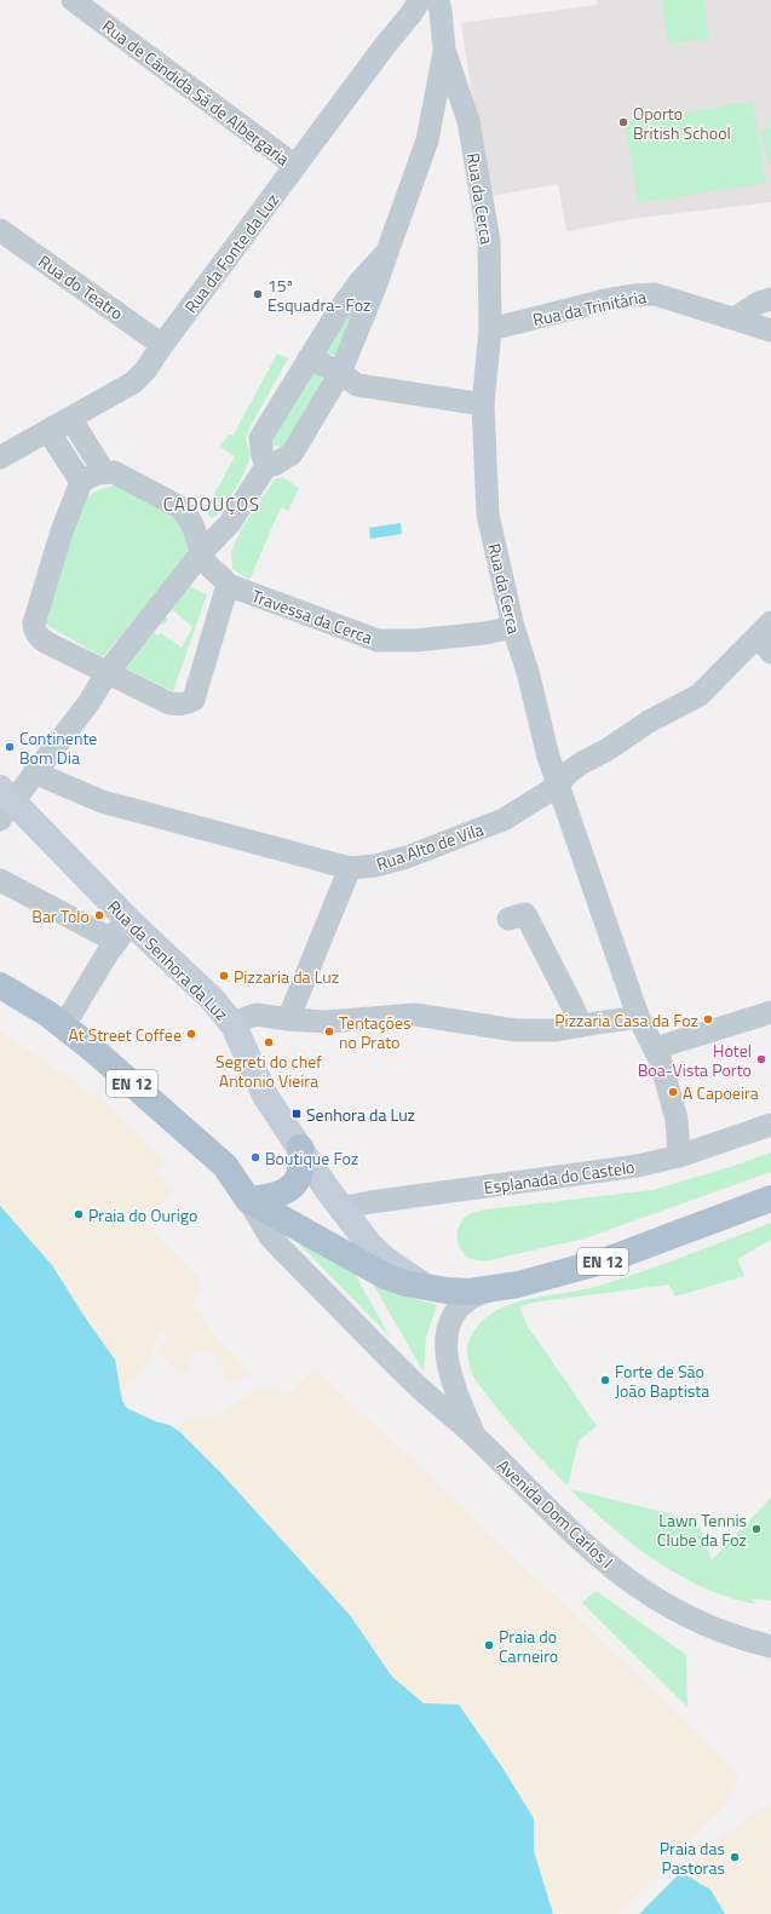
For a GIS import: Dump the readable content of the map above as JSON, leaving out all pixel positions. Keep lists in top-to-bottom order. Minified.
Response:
{"streets":{"main road":["EN 12"],"street":["Rua de Cândida Sá de Albergaria","Rua da Cerca","Rua da Fonte da Luz","Rua do Teatro","Rua da Trinitária","Travessa da Cerca","Rua Alto de Vila","Rua da Senhora da Luz","Esplanada do Castelo","Avenida Dom Carlos I"]},"crossings":[["Rua de Cândida Sá de Albergaria","Rua da Fonte da Luz"],["Rua da Cerca","Rua da Trinitária"],["Rua da Cerca","Travessa da Cerca"],["Rua da Cerca","Rua Alto de Vila"],["Rua da Cerca","Rua da Senhora da Luz"],["Rua da Cerca","Esplanada do Castelo"],["Rua da Fonte da Luz","Rua do Teatro"],["EN 12","Avenida Dom Carlos I"]],"districts":["CADOUÇOS"],"places":{"other":["Oporto British School","15ª Esquadra- Foz","Continente Bom Dia","Bar Tolo","Pizzaria da Luz","Pizzaria Casa da Foz","Tentações no Prato","At Street Coffee","Segreti do chef Antonio Vieira","Hotel Boa-Vista Porto","A Capoeira","Boutique Foz","Praia do Ourigo","Forte de São João Baptista","Lawn Tennis Clube da Foz","Praia do Carneiro","Praia das Pastoras"],"transit":["Senhora da Luz"]}}
